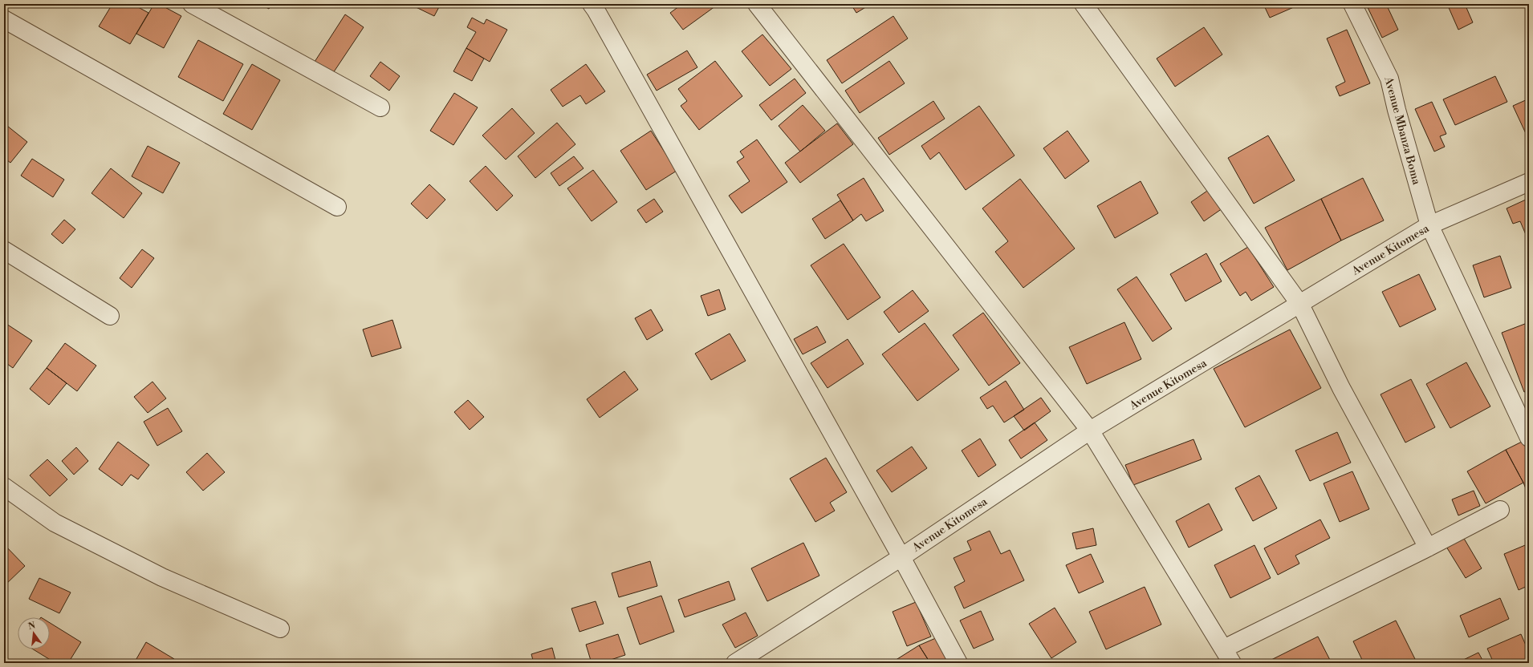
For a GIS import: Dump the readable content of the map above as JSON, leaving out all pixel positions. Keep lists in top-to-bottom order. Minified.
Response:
{"streets":{"street":["Avenue Mbanza Boma","Avenue Kitomesa"]},"crossings":[["Avenue Mbanza Boma","Avenue Kitomesa"]],"north":"top"}
